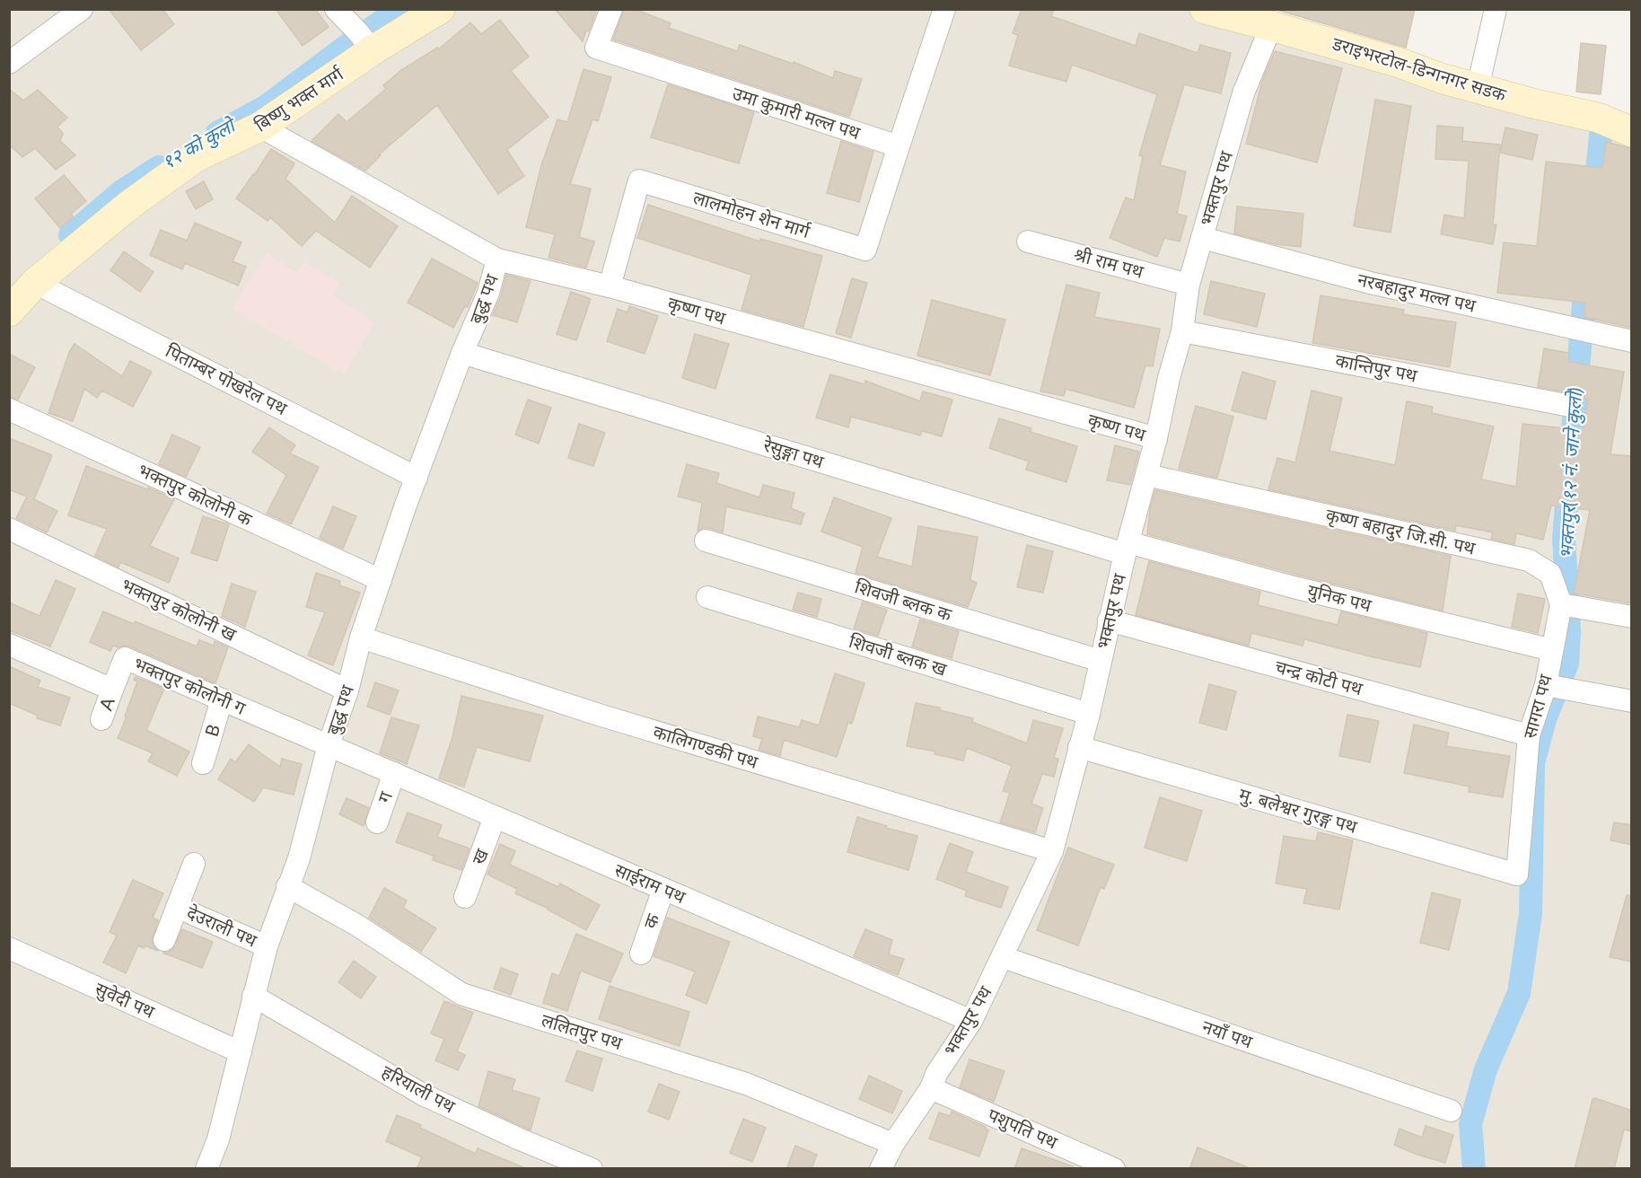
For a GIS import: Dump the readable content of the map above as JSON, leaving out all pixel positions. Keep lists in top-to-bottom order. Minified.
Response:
{"streets":{"street":["डराइभरटोल-डिन्गनगर सडक","बिष्णु भक्त मार्ग","उमा कुमारी मल्ल पथ","भक्तपुर पथ","लालमोहन शेन मार्ग","श्री राम पथ","नरबहादुर मल्ल पथ","बुद्ध पथ","कृष्ण पथ","कान्तिपुर पथ","पिताम्बर पोखरेल पथ","रेसुङ्गा पथ","भक्तपुर कोलोनी क","कृष्ण बहादुर जि.सी. पथ","युनिक पथ","शिवजी ब्लक क","भक्तपुर कोलोनी ख","शिवजी ब्लक ख","चन्द्र कोटी पथ","भक्तपुर कोलोनी ग","A","सागरा पथ","B","कालिगण्डकी पथ","ग","मु. बलेश्वर गुरङ्ग पथ","ख","साईराम पथ","क","देउराली पथ","सुवेदी पथ","ललितपुर पथ","नयाँ पथ","हरियाली पथ","पशुपति पथ"]},"crossings":[["डराइभरटोल-डिन्गनगर सडक","भक्तपुर पथ"],["बिष्णु भक्त मार्ग","कृष्ण पथ"],["बिष्णु भक्त मार्ग","पिताम्बर पोखरेल पथ"],["उमा कुमारी मल्ल पथ","लालमोहन शेन मार्ग"],["भक्तपुर पथ","श्री राम पथ"],["भक्तपुर पथ","नरबहादुर मल्ल पथ"],["भक्तपुर पथ","कृष्ण पथ"],["भक्तपुर पथ","कान्तिपुर पथ"],["भक्तपुर पथ","रेसुङ्गा पथ"],["भक्तपुर पथ","कृष्ण बहादुर जि.सी. पथ"],["भक्तपुर पथ","युनिक पथ"],["भक्तपुर पथ","शिवजी ब्लक क"],["भक्तपुर पथ","शिवजी ब्लक ख"],["भक्तपुर पथ","चन्द्र कोटी पथ"],["भक्तपुर पथ","कालिगण्डकी पथ"],["भक्तपुर पथ","मु. बलेश्वर गुरङ्ग पथ"],["भक्तपुर पथ","साईराम पथ"],["भक्तपुर पथ","ललितपुर पथ"],["भक्तपुर पथ","नयाँ पथ"],["भक्तपुर पथ","पशुपति पथ"],["लालमोहन शेन मार्ग","कृष्ण पथ"],["बुद्ध पथ","कृष्ण पथ"],["बुद्ध पथ","पिताम्बर पोखरेल पथ"],["बुद्ध पथ","रेसुङ्गा पथ"],["बुद्ध पथ","भक्तपुर कोलोनी क"],["बुद्ध पथ","भक्तपुर कोलोनी ख"],["बुद्ध पथ","भक्तपुर कोलोनी ग"],["बुद्ध पथ","कालिगण्डकी पथ"],["बुद्ध पथ","साईराम पथ"],["बुद्ध पथ","देउराली पथ"],["बुद्ध पथ","सुवेदी पथ"],["बुद्ध पथ","ललितपुर पथ"],["बुद्ध पथ","हरियाली पथ"],["रेसुङ्गा पथ","युनिक पथ"],["कृष्ण बहादुर जि.सी. पथ","सागरा पथ"],["युनिक पथ","सागरा पथ"],["चन्द्र कोटी पथ","सागरा पथ"],["भक्तपुर कोलोनी ग","A"],["भक्तपुर कोलोनी ग","B"],["भक्तपुर कोलोनी ग","साईराम पथ"],["सागरा पथ","मु. बलेश्वर गुरङ्ग पथ"],["ग","साईराम पथ"],["ख","साईराम पथ"],["साईराम पथ","क"]],"water":["१२ को कुलो","भक्तपुर(१२ नं. जाने कुलो)"]}
